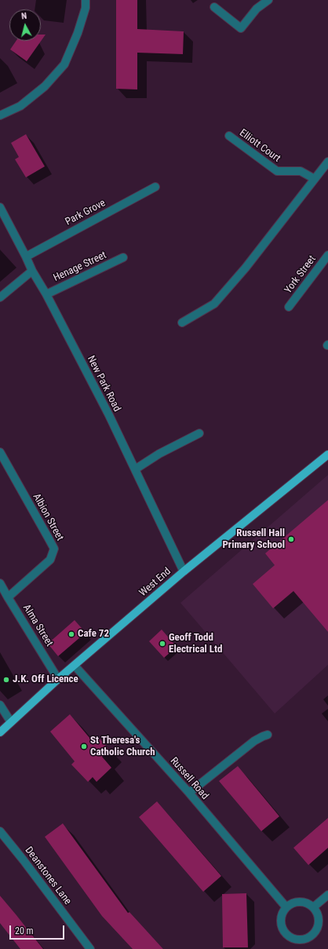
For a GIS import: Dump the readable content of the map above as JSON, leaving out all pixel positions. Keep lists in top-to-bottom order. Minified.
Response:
{"streets":{"main road":["West End"],"street":["Elliott Court","Park Grove","Henage Street","York Street","New Park Road","Albion Street","Alma Street","Russell Road","Deanstones Lane"]},"crossings":[["Park Grove","New Park Road"],["Henage Street","New Park Road"],["New Park Road","West End"],["Albion Street","Alma Street"],["West End","Alma Street"],["West End","Russell Road"]],"places":["Russell Hall Primary School","Cafe 72","Geoff Todd Electrical Ltd","J.K. Off Licence","St Theresa's Catholic Church"],"scale_bar":"20 m","north":"top"}
